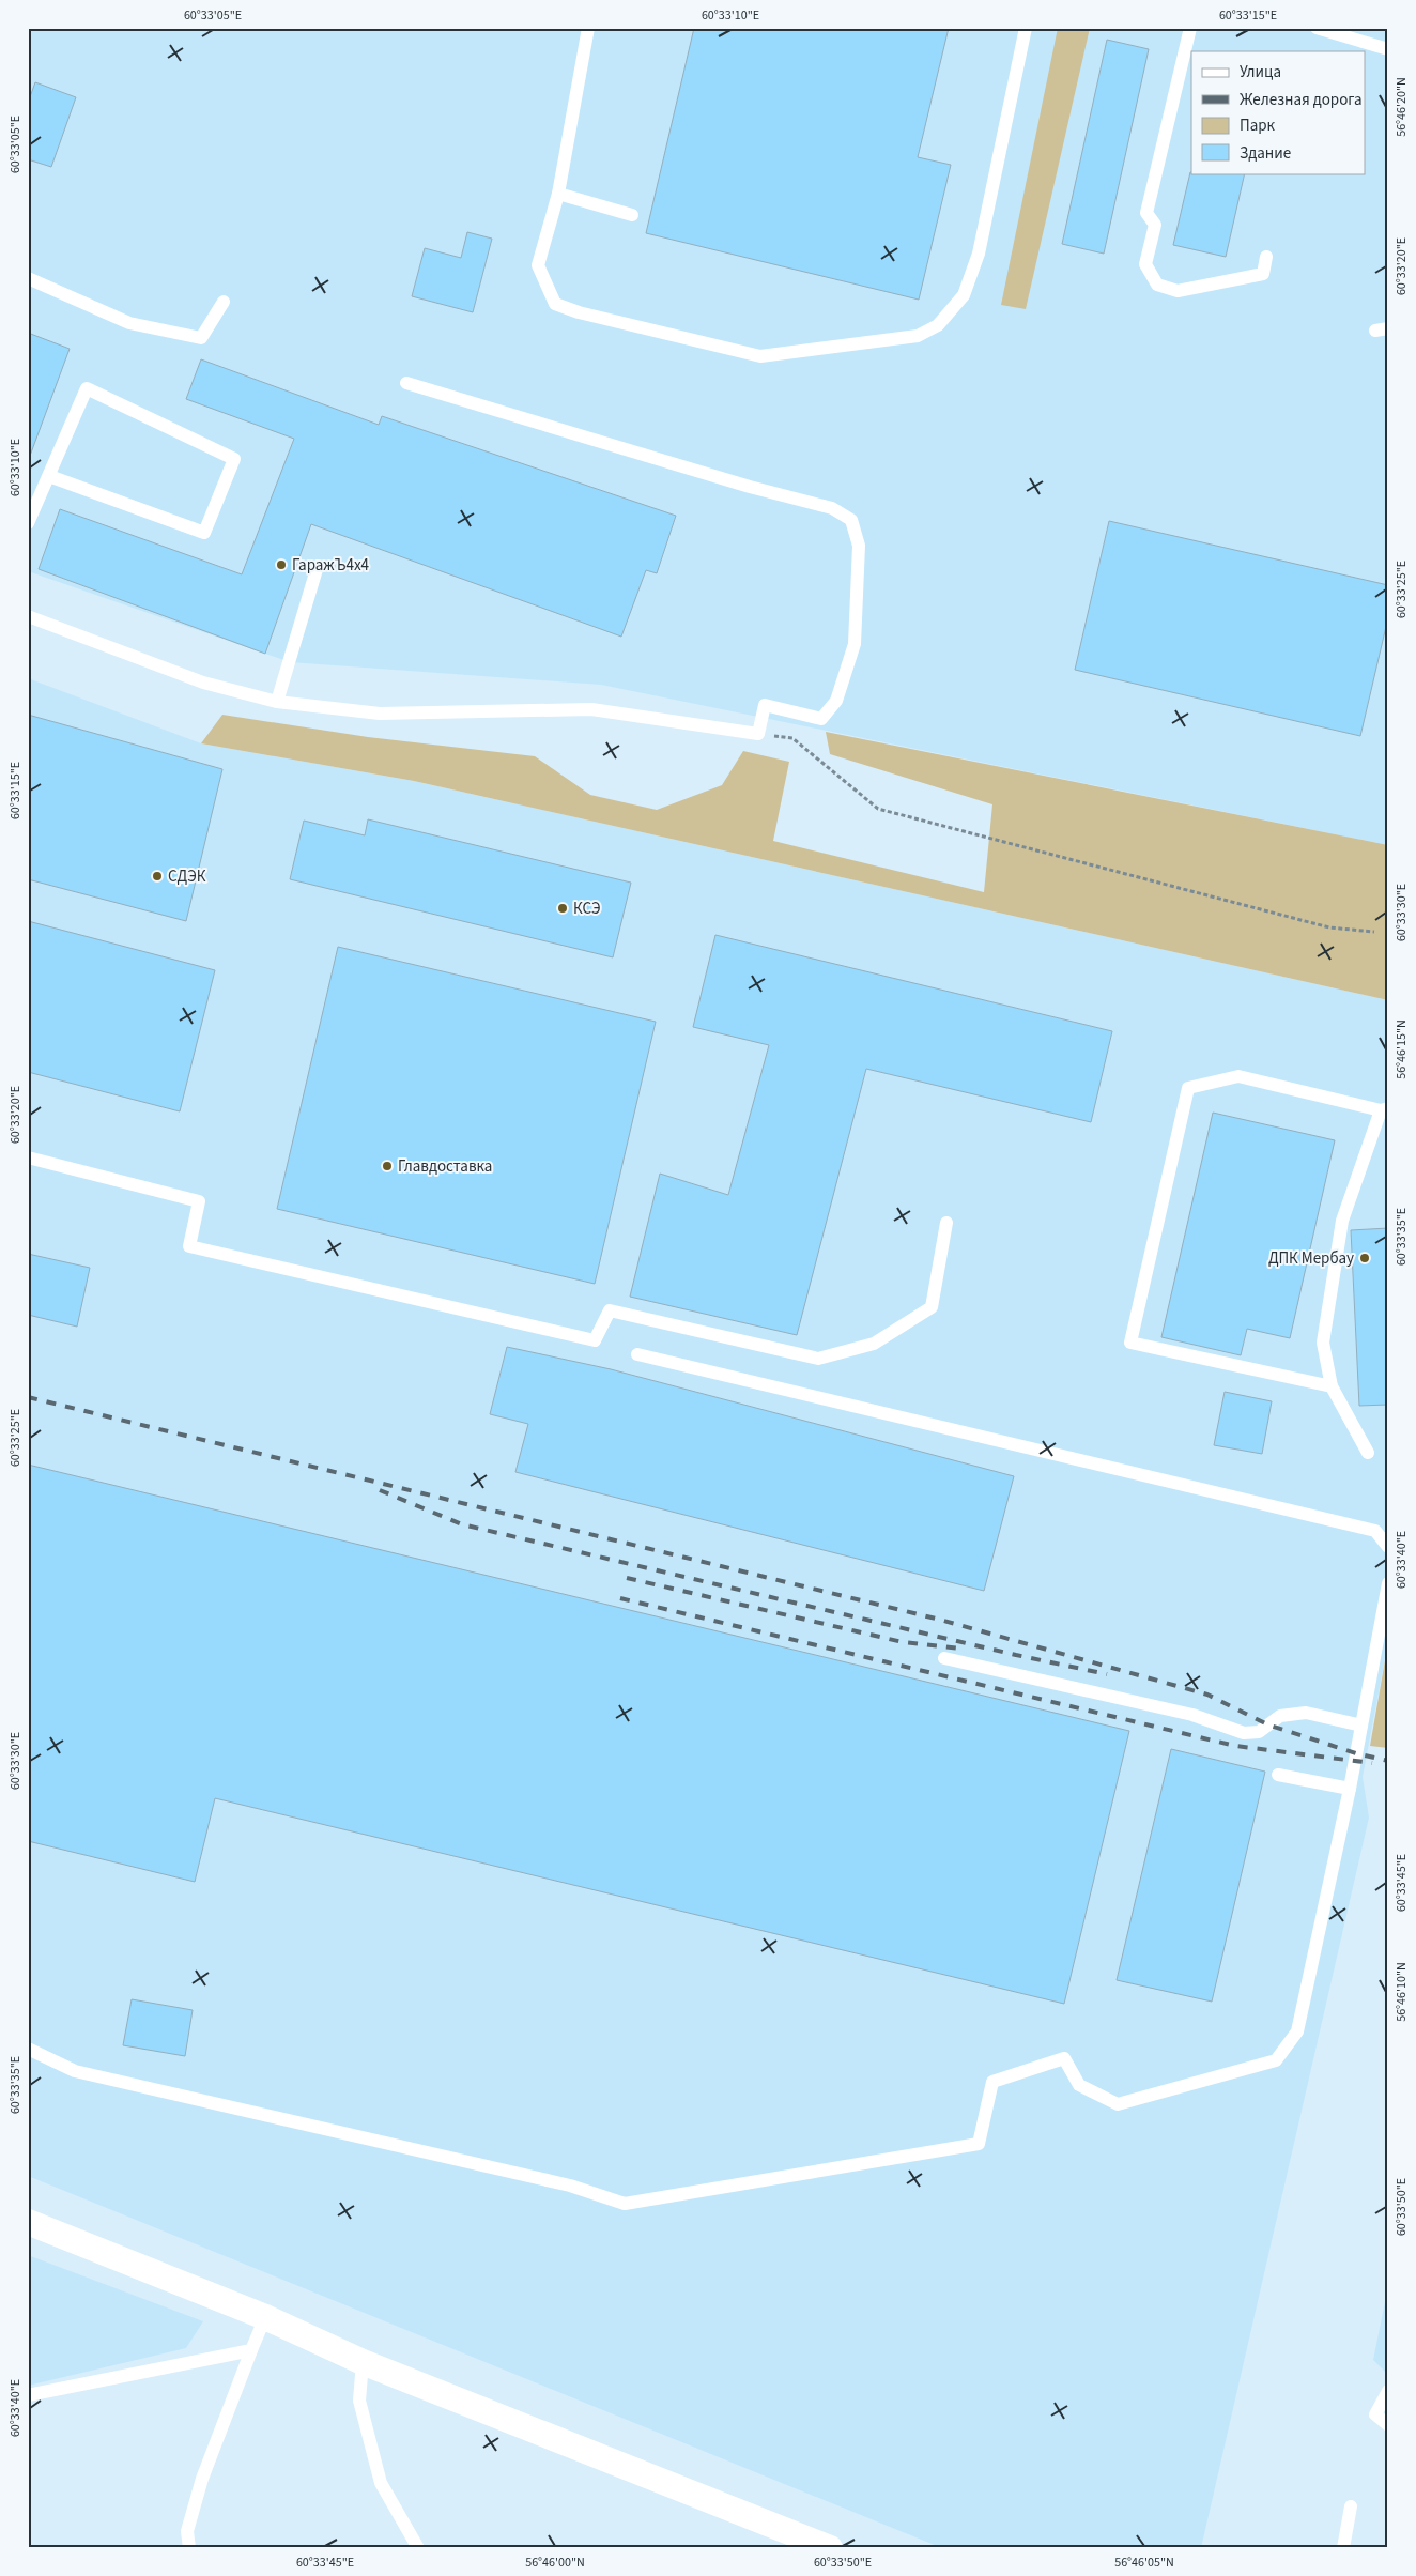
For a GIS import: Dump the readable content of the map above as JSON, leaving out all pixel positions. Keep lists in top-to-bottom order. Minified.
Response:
{"places":["ГаражЪ4х4","СДЭК","КСЭ","Главдоставка","ДПК Мербау"],"legend":["Улица","Железная дорога","Парк","Здание"],"coordinates":["60°33'05\"E","60°33'10\"E","60°33'15\"E","56°46'20\"N","60°33'20\"E","60°33'25\"E","60°33'30\"E","56°46'15\"N","60°33'35\"E","60°33'40\"E","60°33'45\"E","56°46'10\"N","60°33'50\"E","56°46'00\"N","56°46'05\"N"]}
